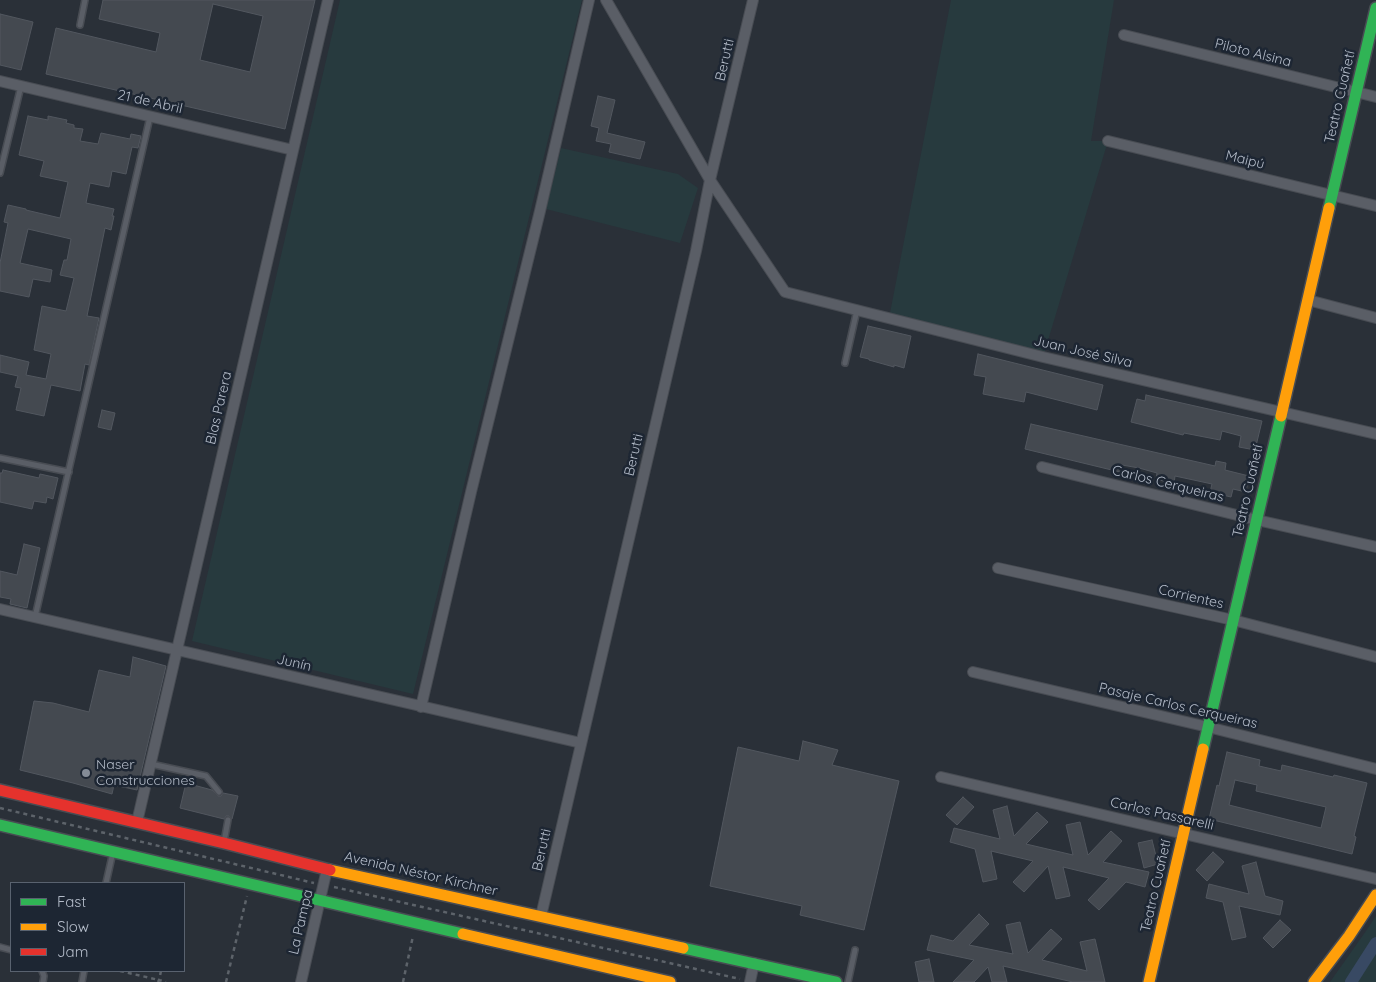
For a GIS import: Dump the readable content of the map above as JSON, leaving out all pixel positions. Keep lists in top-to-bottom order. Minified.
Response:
{"streets":{"main road":["Teatro Cuañetí","Avenida Néstor Kirchner"],"street":["Piloto Alsina","Berutti","21 de Abril","Maipú","Juan José Silva","Blas Parera","Carlos Cerqueiras","Corrientes","Junín","Pasaje Carlos Cerqueiras","Carlos Passarelli","La Pampa"]},"crossings":[["Piloto Alsina","Teatro Cuañetí"],["Berutti","Juan José Silva"],["Berutti","Junín"],["Berutti","Avenida Néstor Kirchner"],["Teatro Cuañetí","Maipú"],["Teatro Cuañetí","Juan José Silva"],["Teatro Cuañetí","Carlos Cerqueiras"],["Teatro Cuañetí","Corrientes"],["Teatro Cuañetí","Pasaje Carlos Cerqueiras"],["Teatro Cuañetí","Carlos Passarelli"],["21 de Abril","Blas Parera"],["Blas Parera","Junín"],["Blas Parera","Avenida Néstor Kirchner"],["Avenida Néstor Kirchner","La Pampa"]],"places":["Naser Construcciones"],"legend":["Fast","Slow","Jam"]}
